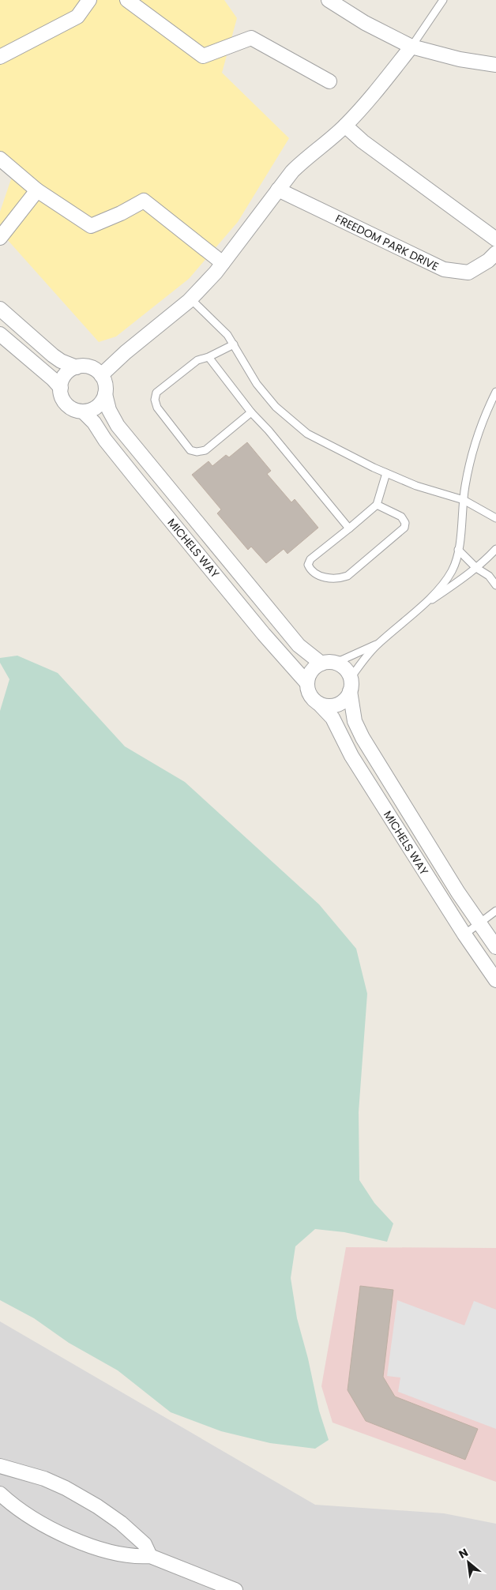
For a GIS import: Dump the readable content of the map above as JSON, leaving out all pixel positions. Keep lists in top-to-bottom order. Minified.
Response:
{"streets":{"street":["FREEDOM PARK DRIVE","MICHELS WAY"]},"north":"top left"}
